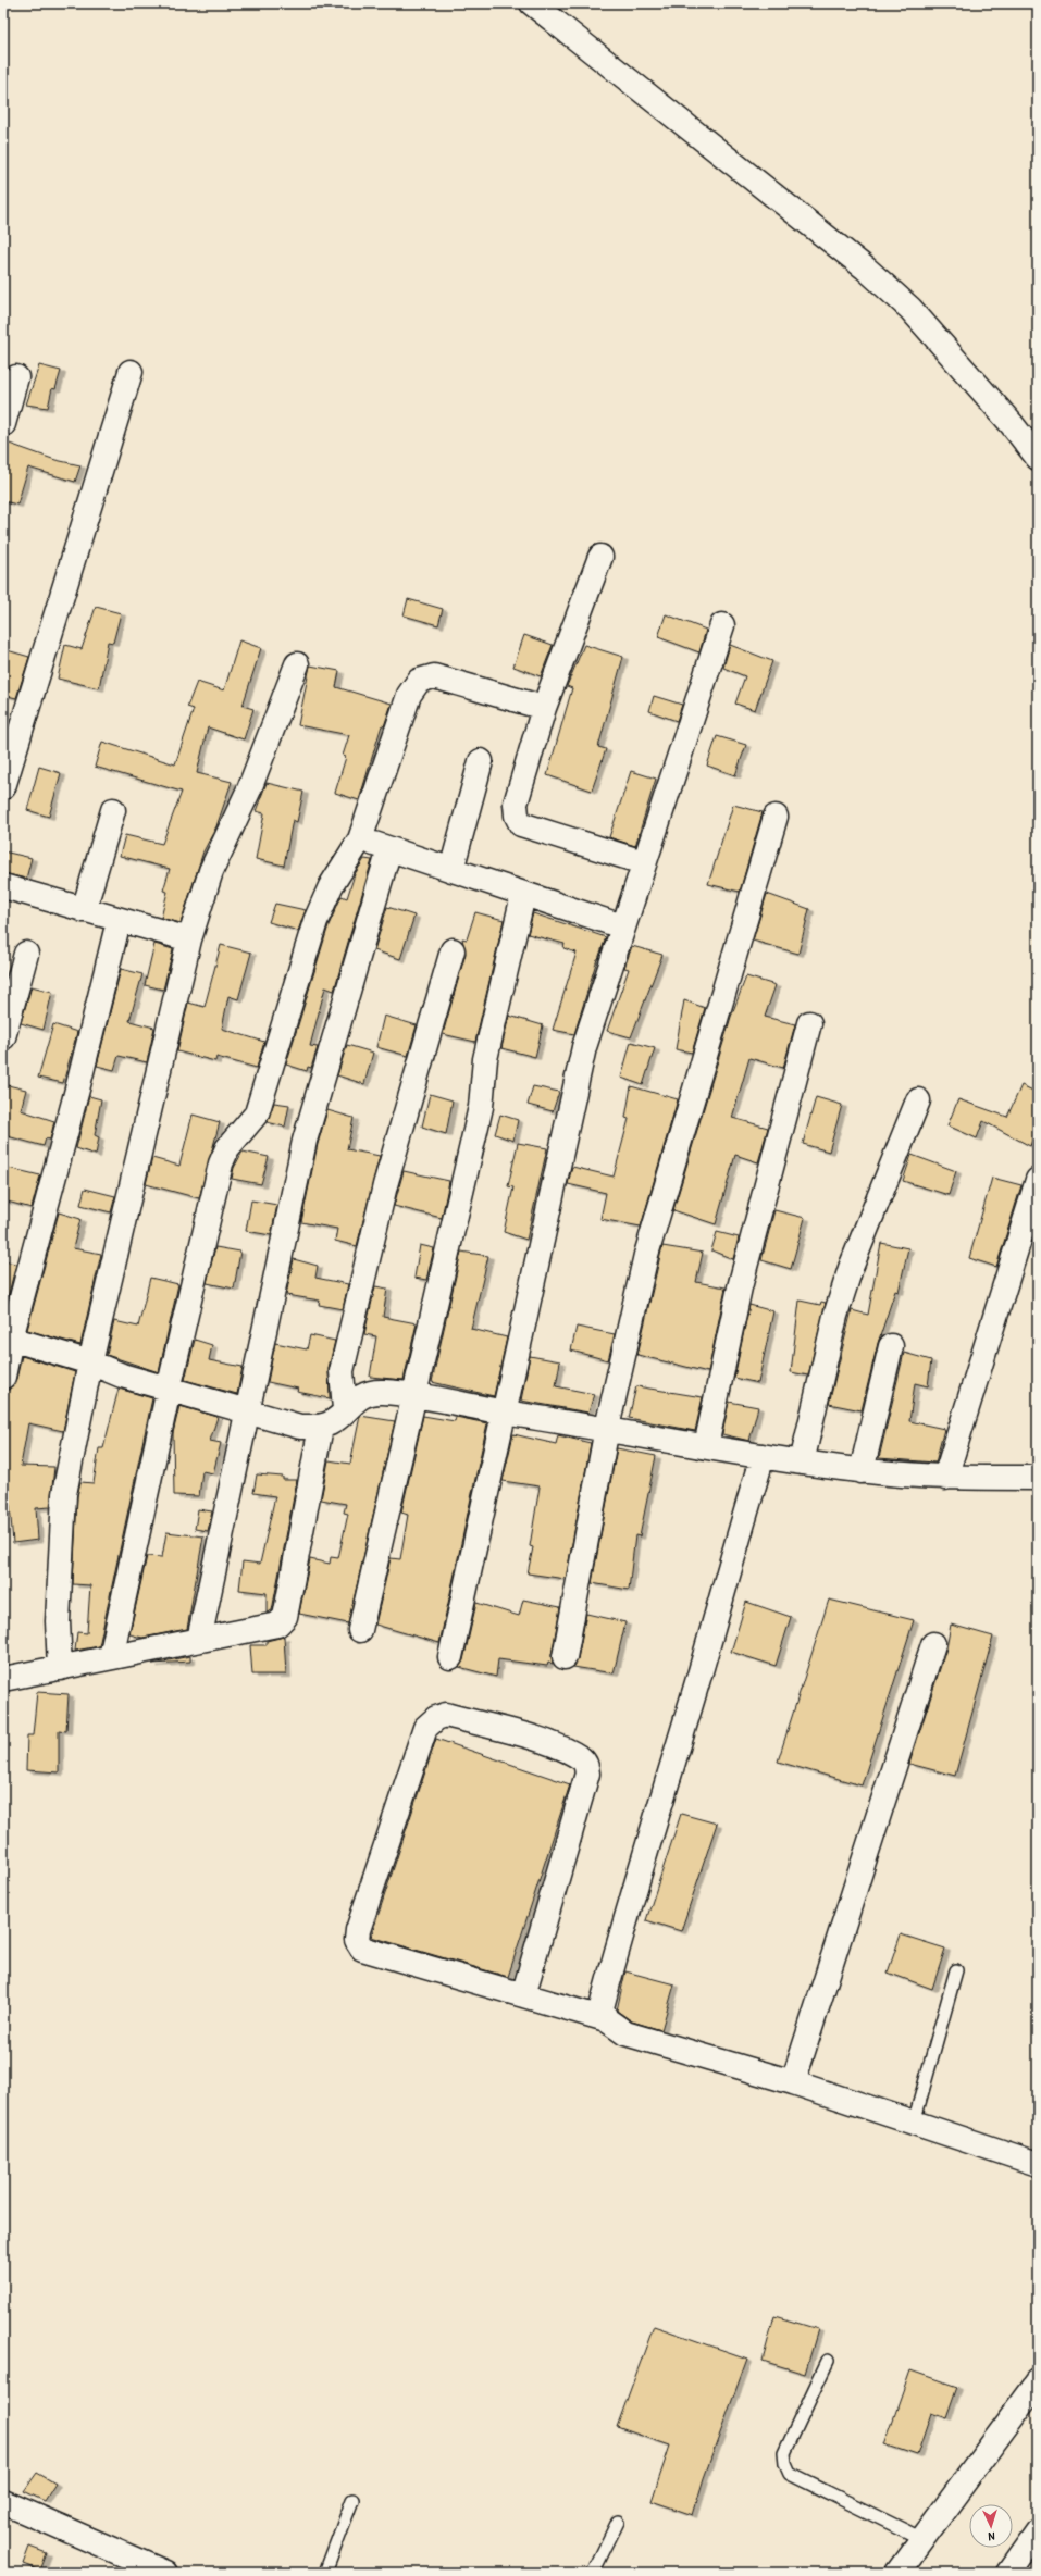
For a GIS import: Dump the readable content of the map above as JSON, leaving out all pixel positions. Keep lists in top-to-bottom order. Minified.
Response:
{"north":"bottom"}
